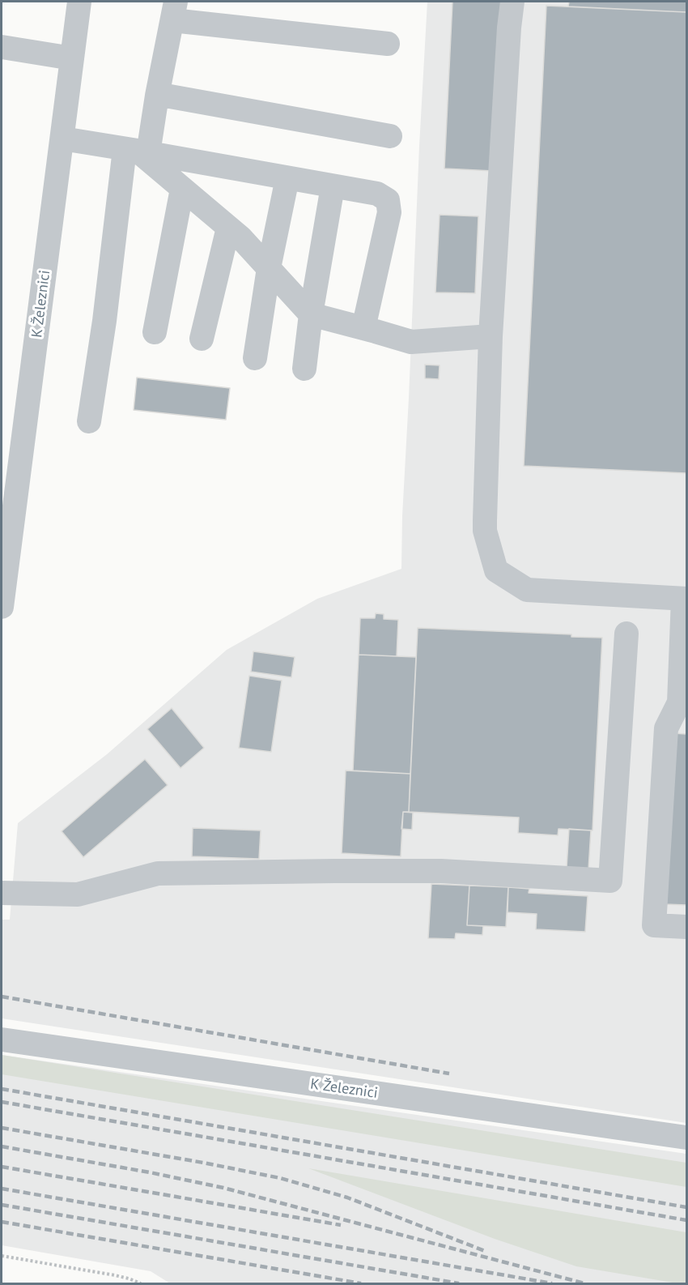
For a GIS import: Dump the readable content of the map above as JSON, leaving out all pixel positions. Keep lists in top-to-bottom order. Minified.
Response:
{"streets":{"street":["K Železnici"]}}
